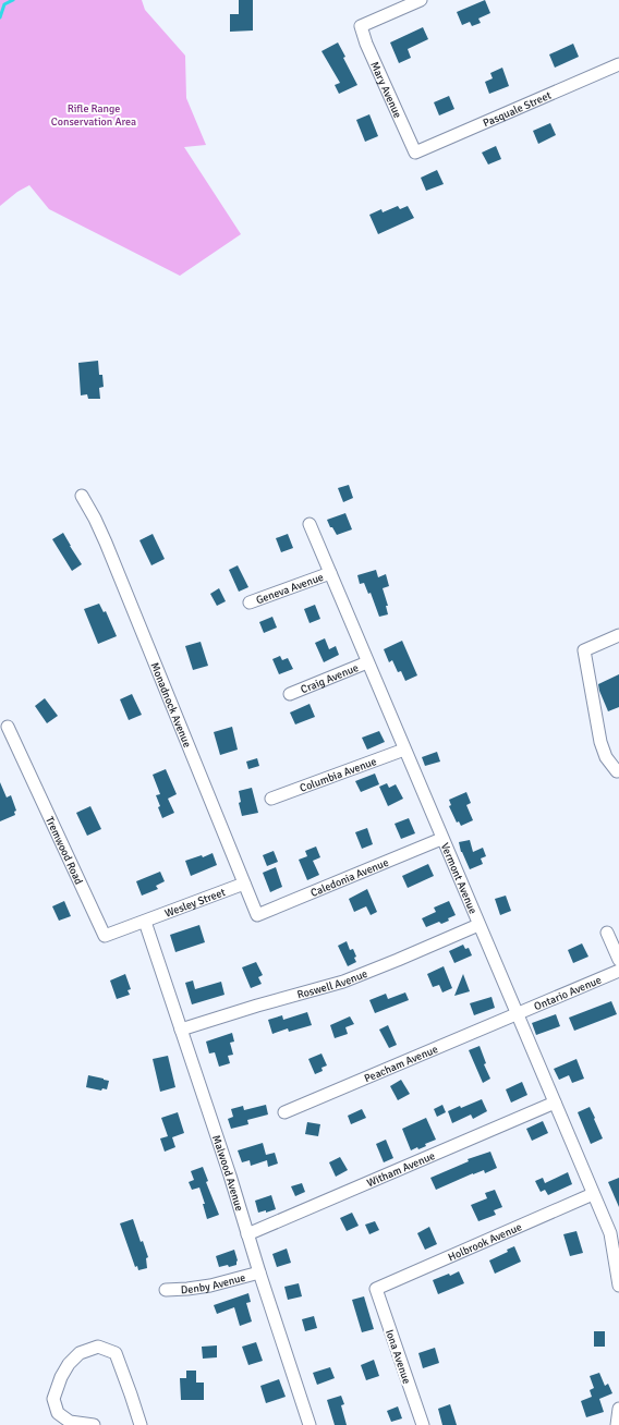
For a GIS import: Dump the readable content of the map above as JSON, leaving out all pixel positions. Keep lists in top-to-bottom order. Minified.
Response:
{"streets":{"street":["Mary Avenue","Pasquale Street","Geneva Avenue","Craig Avenue","Monadnock Avenue","Columbia Avenue","Tremwood Road","Caledonia Avenue","Vermont Avenue","Wesley Street","Roswell Avenue","Ontario Avenue","Peacham Avenue","Witham Avenue","Malwood Avenue","Holbrook Avenue","Denby Avenue","Iona Avenue"]},"crossings":[["Mary Avenue","Pasquale Street"],["Geneva Avenue","Vermont Avenue"],["Craig Avenue","Vermont Avenue"],["Monadnock Avenue","Caledonia Avenue"],["Monadnock Avenue","Wesley Street"],["Columbia Avenue","Vermont Avenue"],["Tremwood Road","Wesley Street"],["Tremwood Road","Malwood Avenue"],["Caledonia Avenue","Vermont Avenue"],["Vermont Avenue","Roswell Avenue"],["Vermont Avenue","Ontario Avenue"],["Vermont Avenue","Peacham Avenue"],["Vermont Avenue","Witham Avenue"],["Vermont Avenue","Holbrook Avenue"],["Wesley Street","Malwood Avenue"],["Roswell Avenue","Malwood Avenue"],["Ontario Avenue","Peacham Avenue"],["Witham Avenue","Malwood Avenue"],["Malwood Avenue","Denby Avenue"],["Holbrook Avenue","Iona Avenue"]],"parks":["Rifle Range Conservation Area"]}
